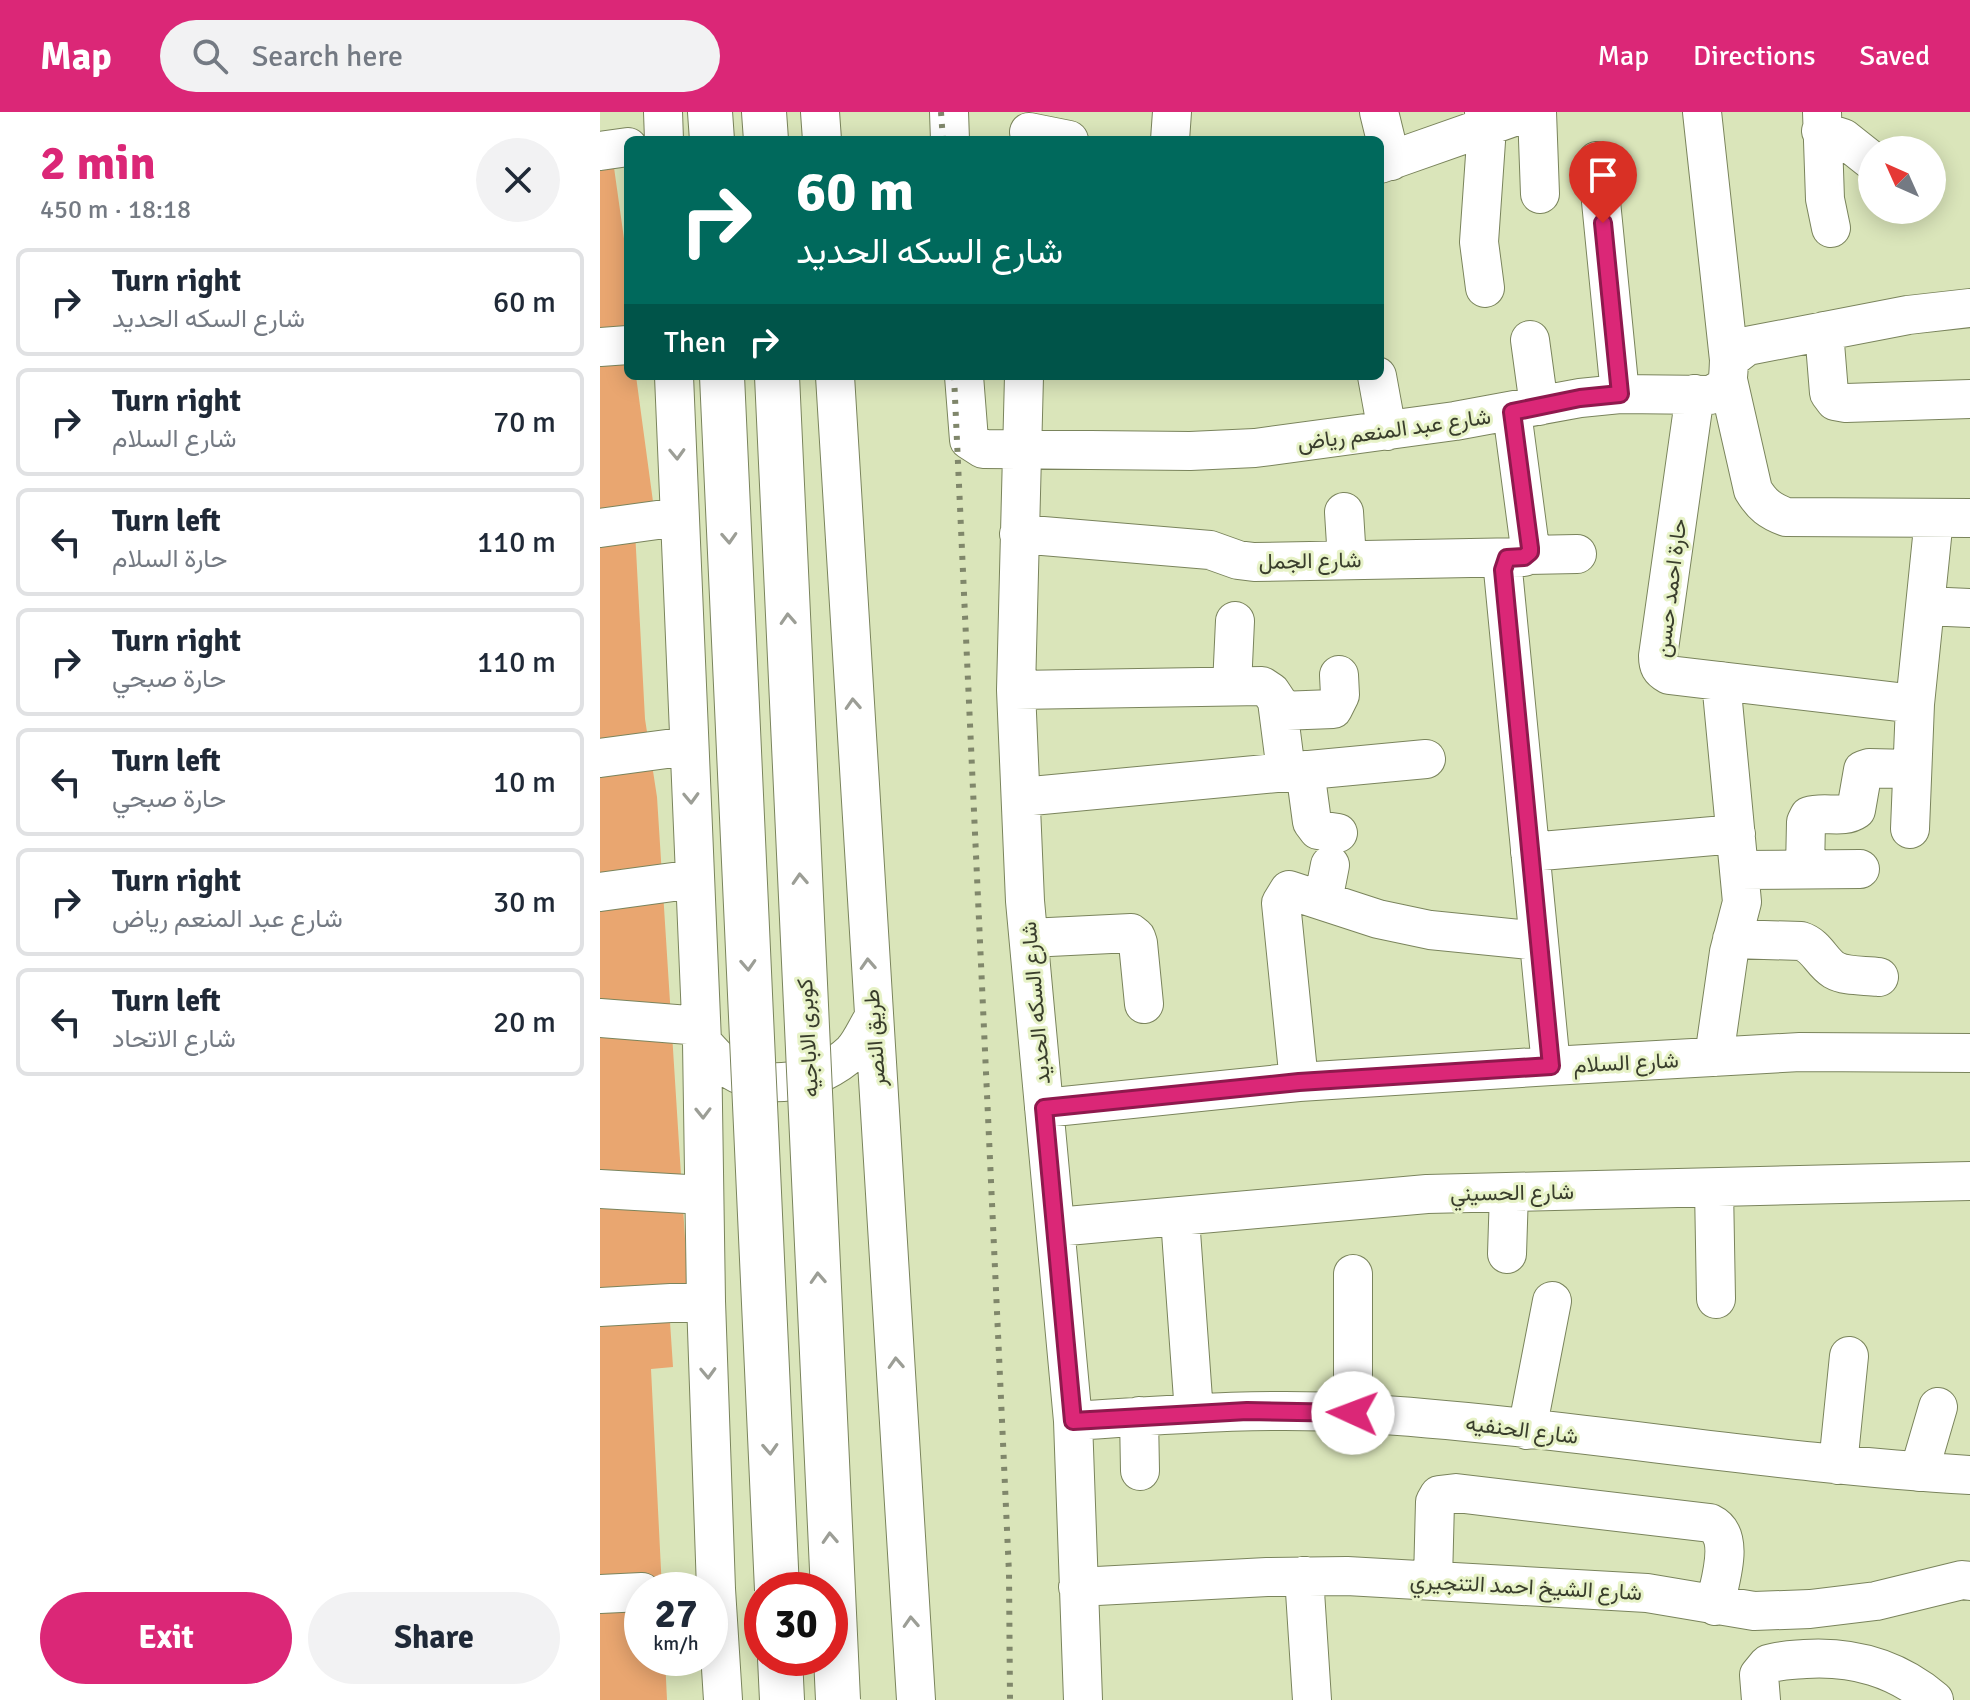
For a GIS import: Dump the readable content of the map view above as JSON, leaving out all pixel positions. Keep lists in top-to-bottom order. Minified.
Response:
{"streets":{"highway":["كوبرى الاباجيه"],"street":["شارع عبد المنعم رياض","شارع الجمل","حارة احمد حسن","شارع السكه الحديد","طريق النصر","شارع السلام","شارع الحسيني","شارع الحنفيه","شارع الشيخ احمد التنجيري"]},"crossings":[["شارع عبد المنعم رياض","حارة احمد حسن"],["شارع عبد المنعم رياض","شارع السكه الحديد"],["شارع الجمل","شارع السكه الحديد"],["شارع السكه الحديد","شارع السلام"],["شارع السكه الحديد","شارع الحسيني"],["شارع السكه الحديد","شارع الحنفيه"],["شارع السكه الحديد","شارع الشيخ احمد التنجيري"]],"north":"top left","page":{"header":"Map","search":"Search here","nav":["Map","Directions","Saved"],"heading":["2 min","450 m · 18:18"],"turn":["60 m","شارع السكه الحديد"],"list":[{"name":"Turn right","note":"شارع السكه الحديد","value":"60 m"},{"name":"Turn right","note":"شارع السلام","value":"70 m"},{"name":"Turn left","note":"حارة السلام","value":"110 m"},{"name":"Turn right","note":"حارة صبحي","value":"110 m"},{"name":"Turn left","note":"حارة صبحي","value":"10 m"},{"name":"Turn right","note":"شارع عبد المنعم رياض","value":"30 m"},{"name":"Turn left","note":"شارع الاتحاد","value":"20 m"}],"then":"Then","speed":"27 km/h","limit":"30","buttons":["Exit","Share"]}}
